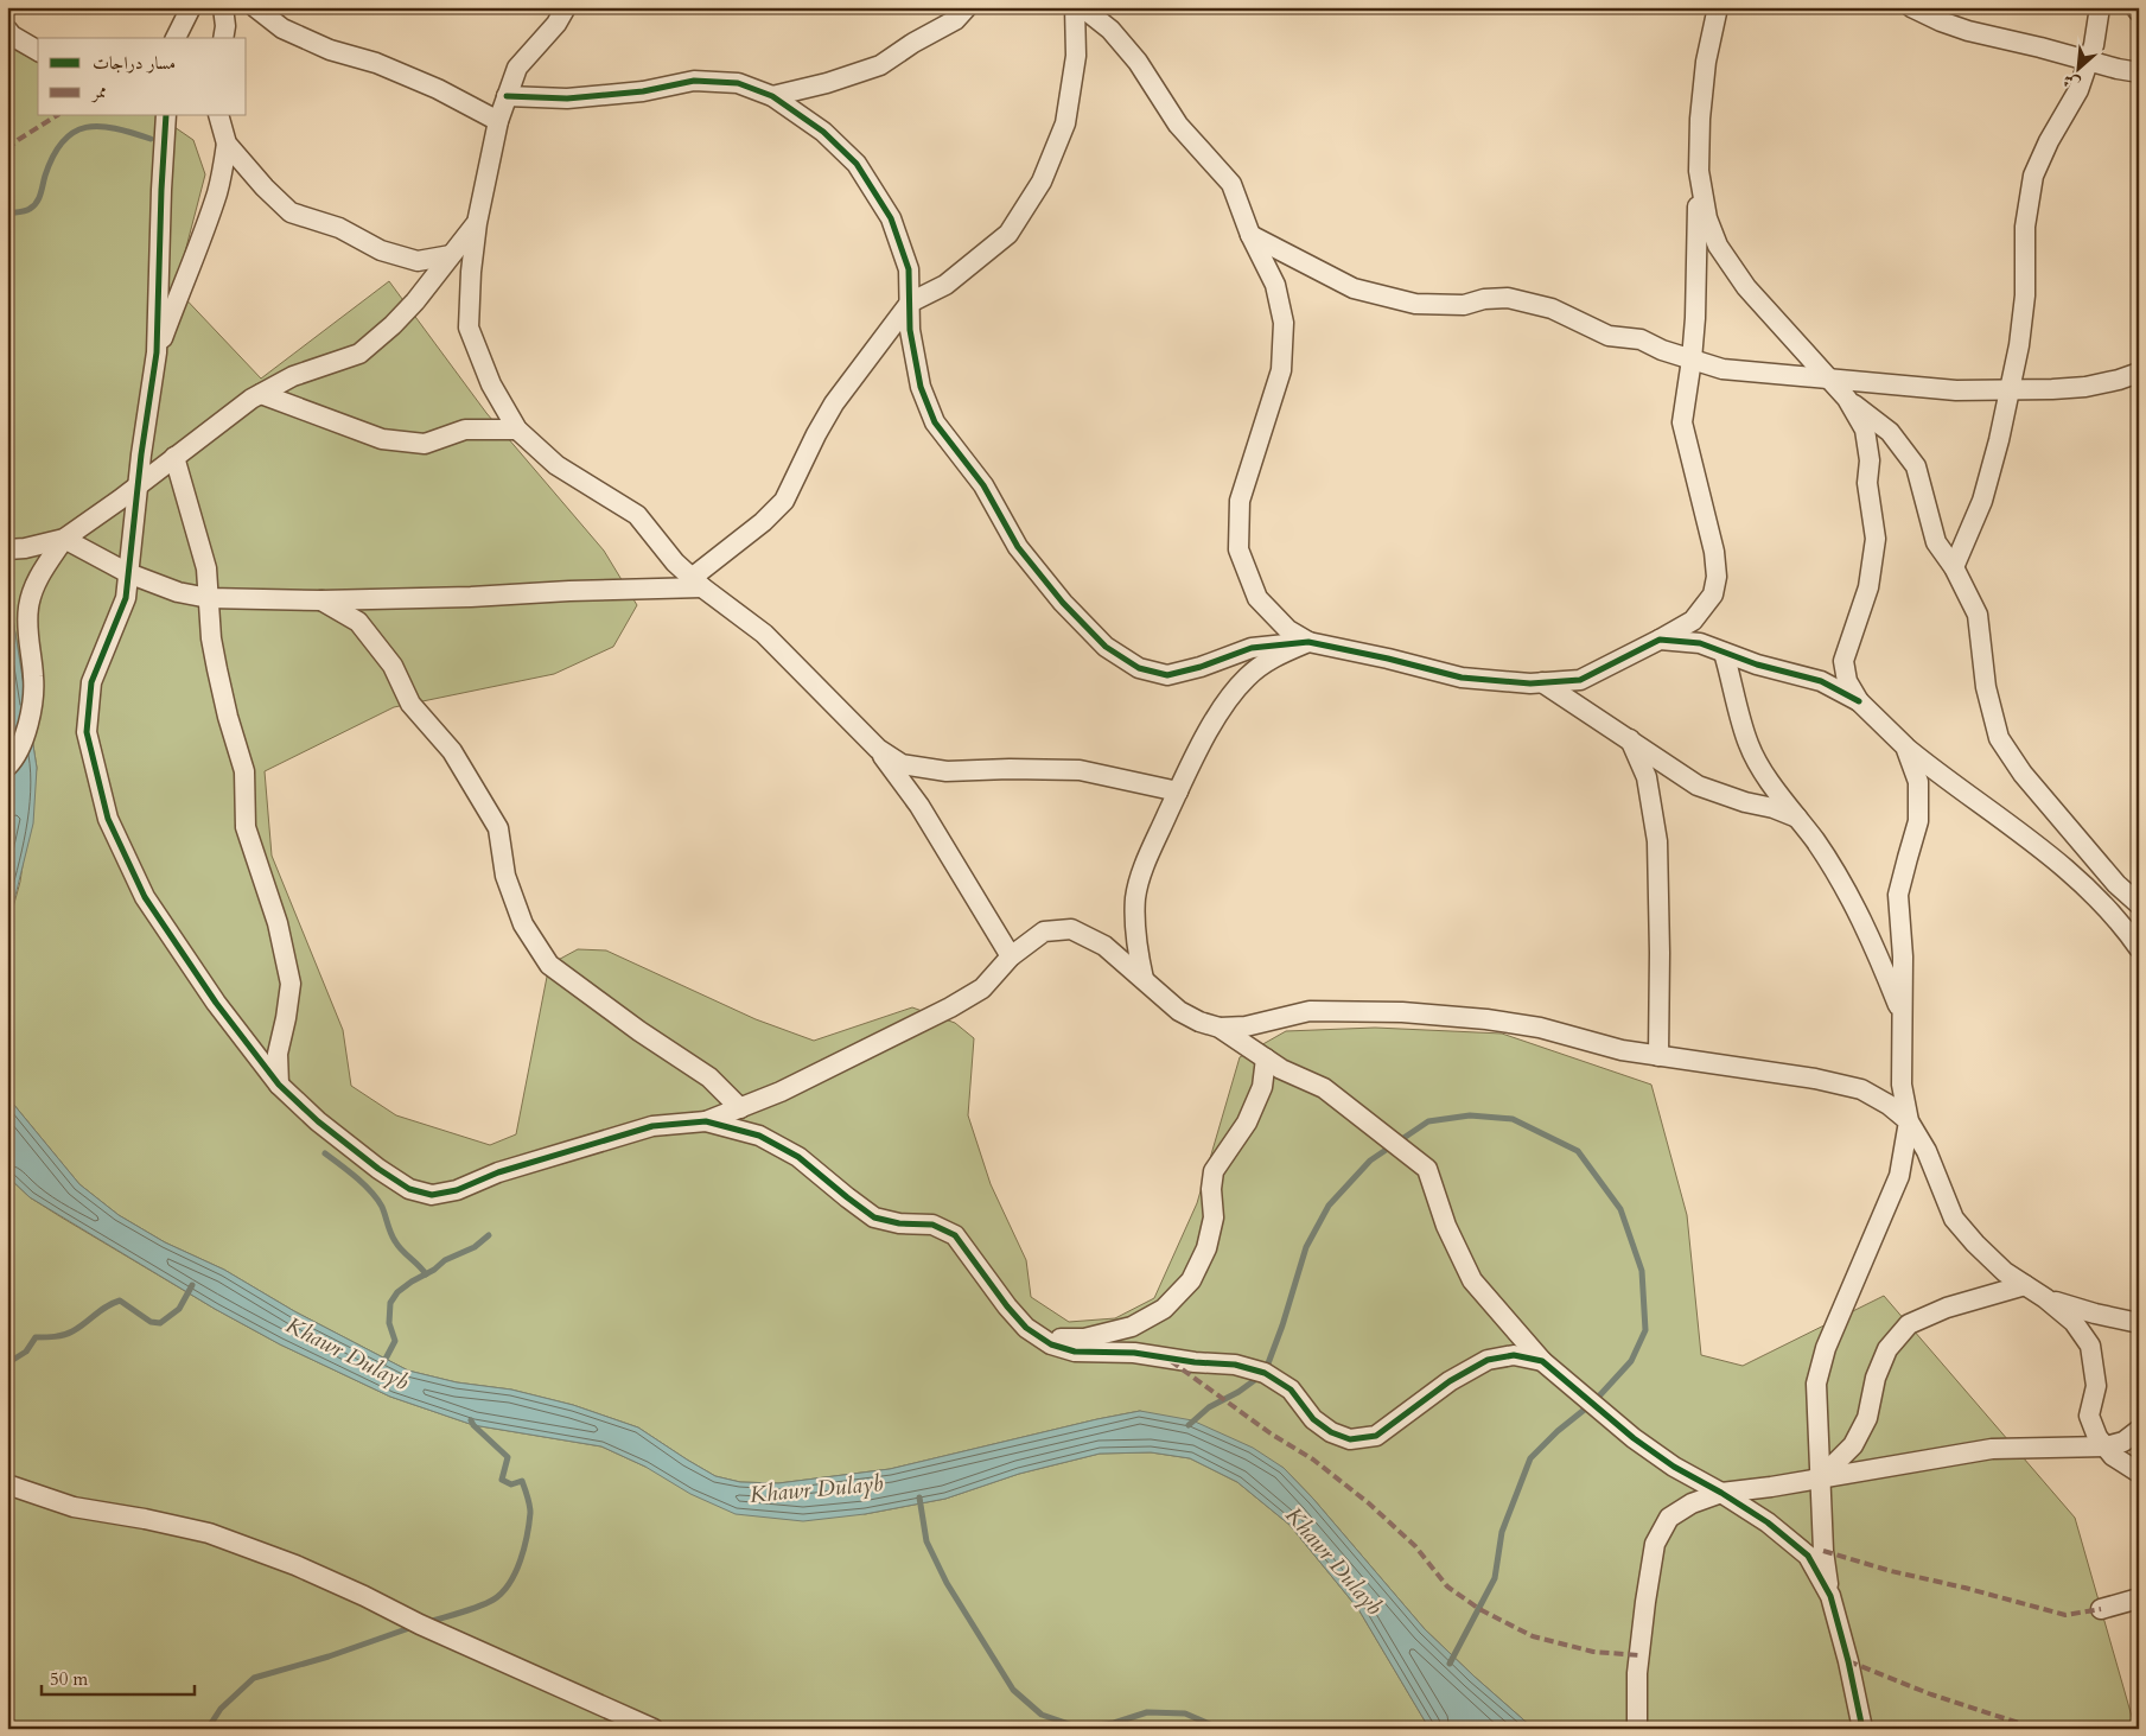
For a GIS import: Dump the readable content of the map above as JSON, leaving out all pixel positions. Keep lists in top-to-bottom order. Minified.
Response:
{"water":["Khawr Dulayb"],"legend":["مسار دراجات","ممر"],"scale_bar":"50 m","north":"bottom left"}
